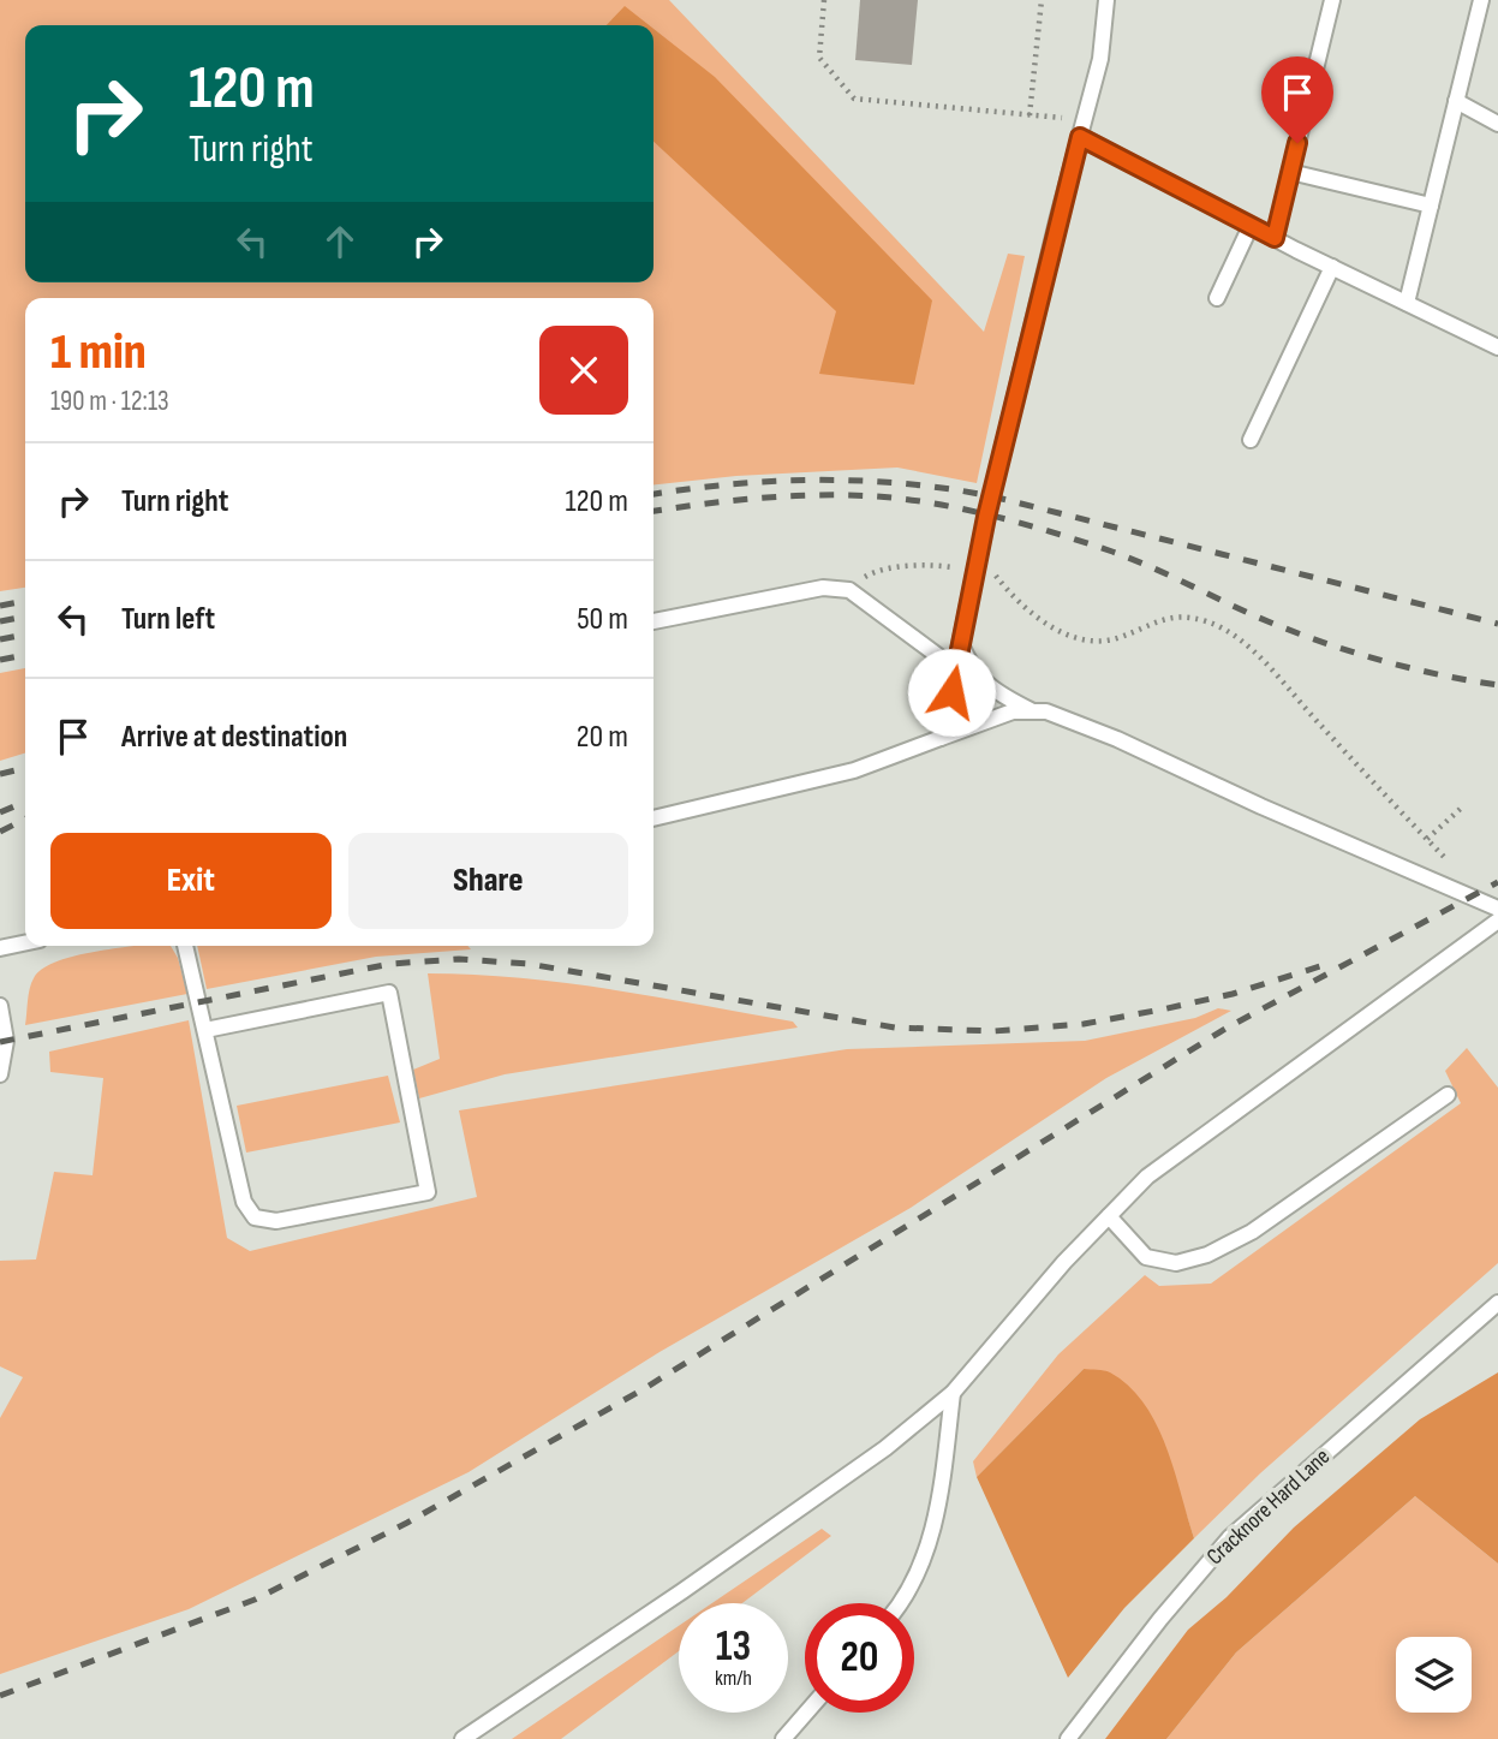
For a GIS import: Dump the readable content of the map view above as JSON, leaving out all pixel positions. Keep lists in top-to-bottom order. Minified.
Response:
{"streets":{"lane":["Cracknore Hard Lane"]},"page":{"turn":["120 m","Turn right"],"heading":["1 min","190 m · 12:13"],"list":[{"name":"Turn right","value":"120 m"},{"name":"Turn left","value":"50 m"},{"name":"Arrive at destination","value":"20 m"}],"buttons":["Exit","Share"],"speed":"13 km/h","limit":"20"}}
